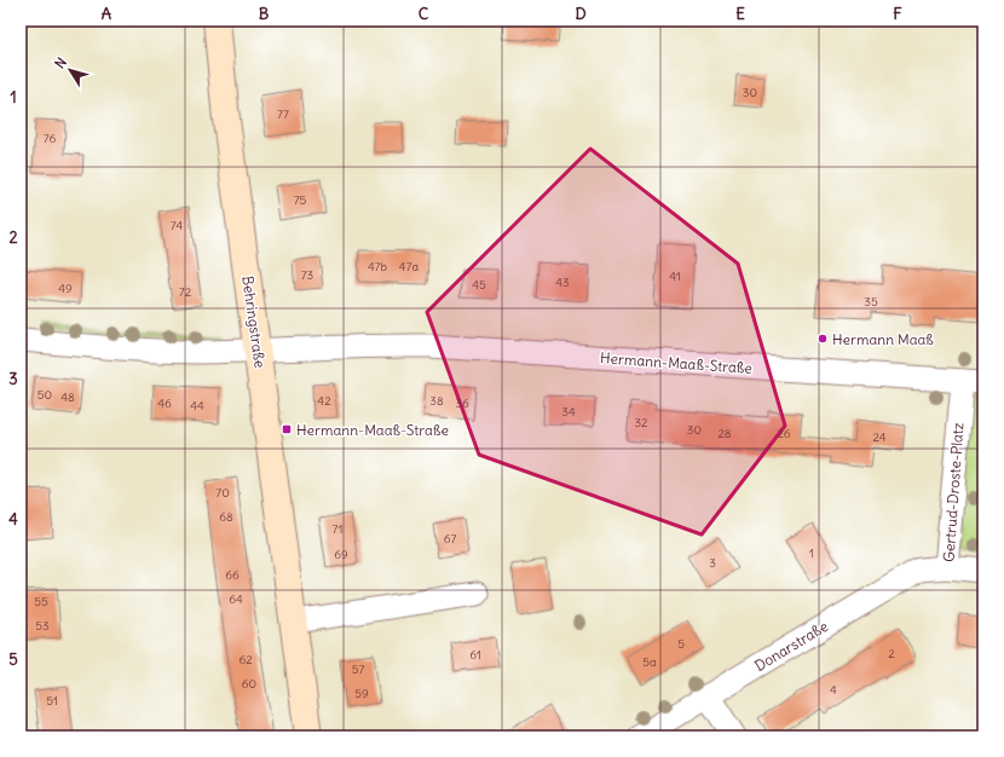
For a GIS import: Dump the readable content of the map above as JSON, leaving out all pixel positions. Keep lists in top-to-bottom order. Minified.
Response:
{"streets":{"street":["Behringstraße","Hermann-Maaß-Straße","Gertrud-Droste-Platz","Donarstraße"]},"crossings":[["Behringstraße","Hermann-Maaß-Straße"],["Hermann-Maaß-Straße","Gertrud-Droste-Platz"],["Gertrud-Droste-Platz","Donarstraße"]],"places":{"other":["Hermann Maaß"],"transit":["Hermann-Maaß-Straße"]},"house_numbers":["30","77","76","75","74","47b","47a","73","41","43","45","49","72","35","50","48","42","38","46","36","44","34","32","30","28","26","24","70","68","71","67","1","69","3","66","64","55","53","5","2","61","62","5a","57","60","4","59","51"],"north":"top left","grid":{"columns":["A","B","C","D","E","F"],"rows":["1","2","3","4","5"]}}
